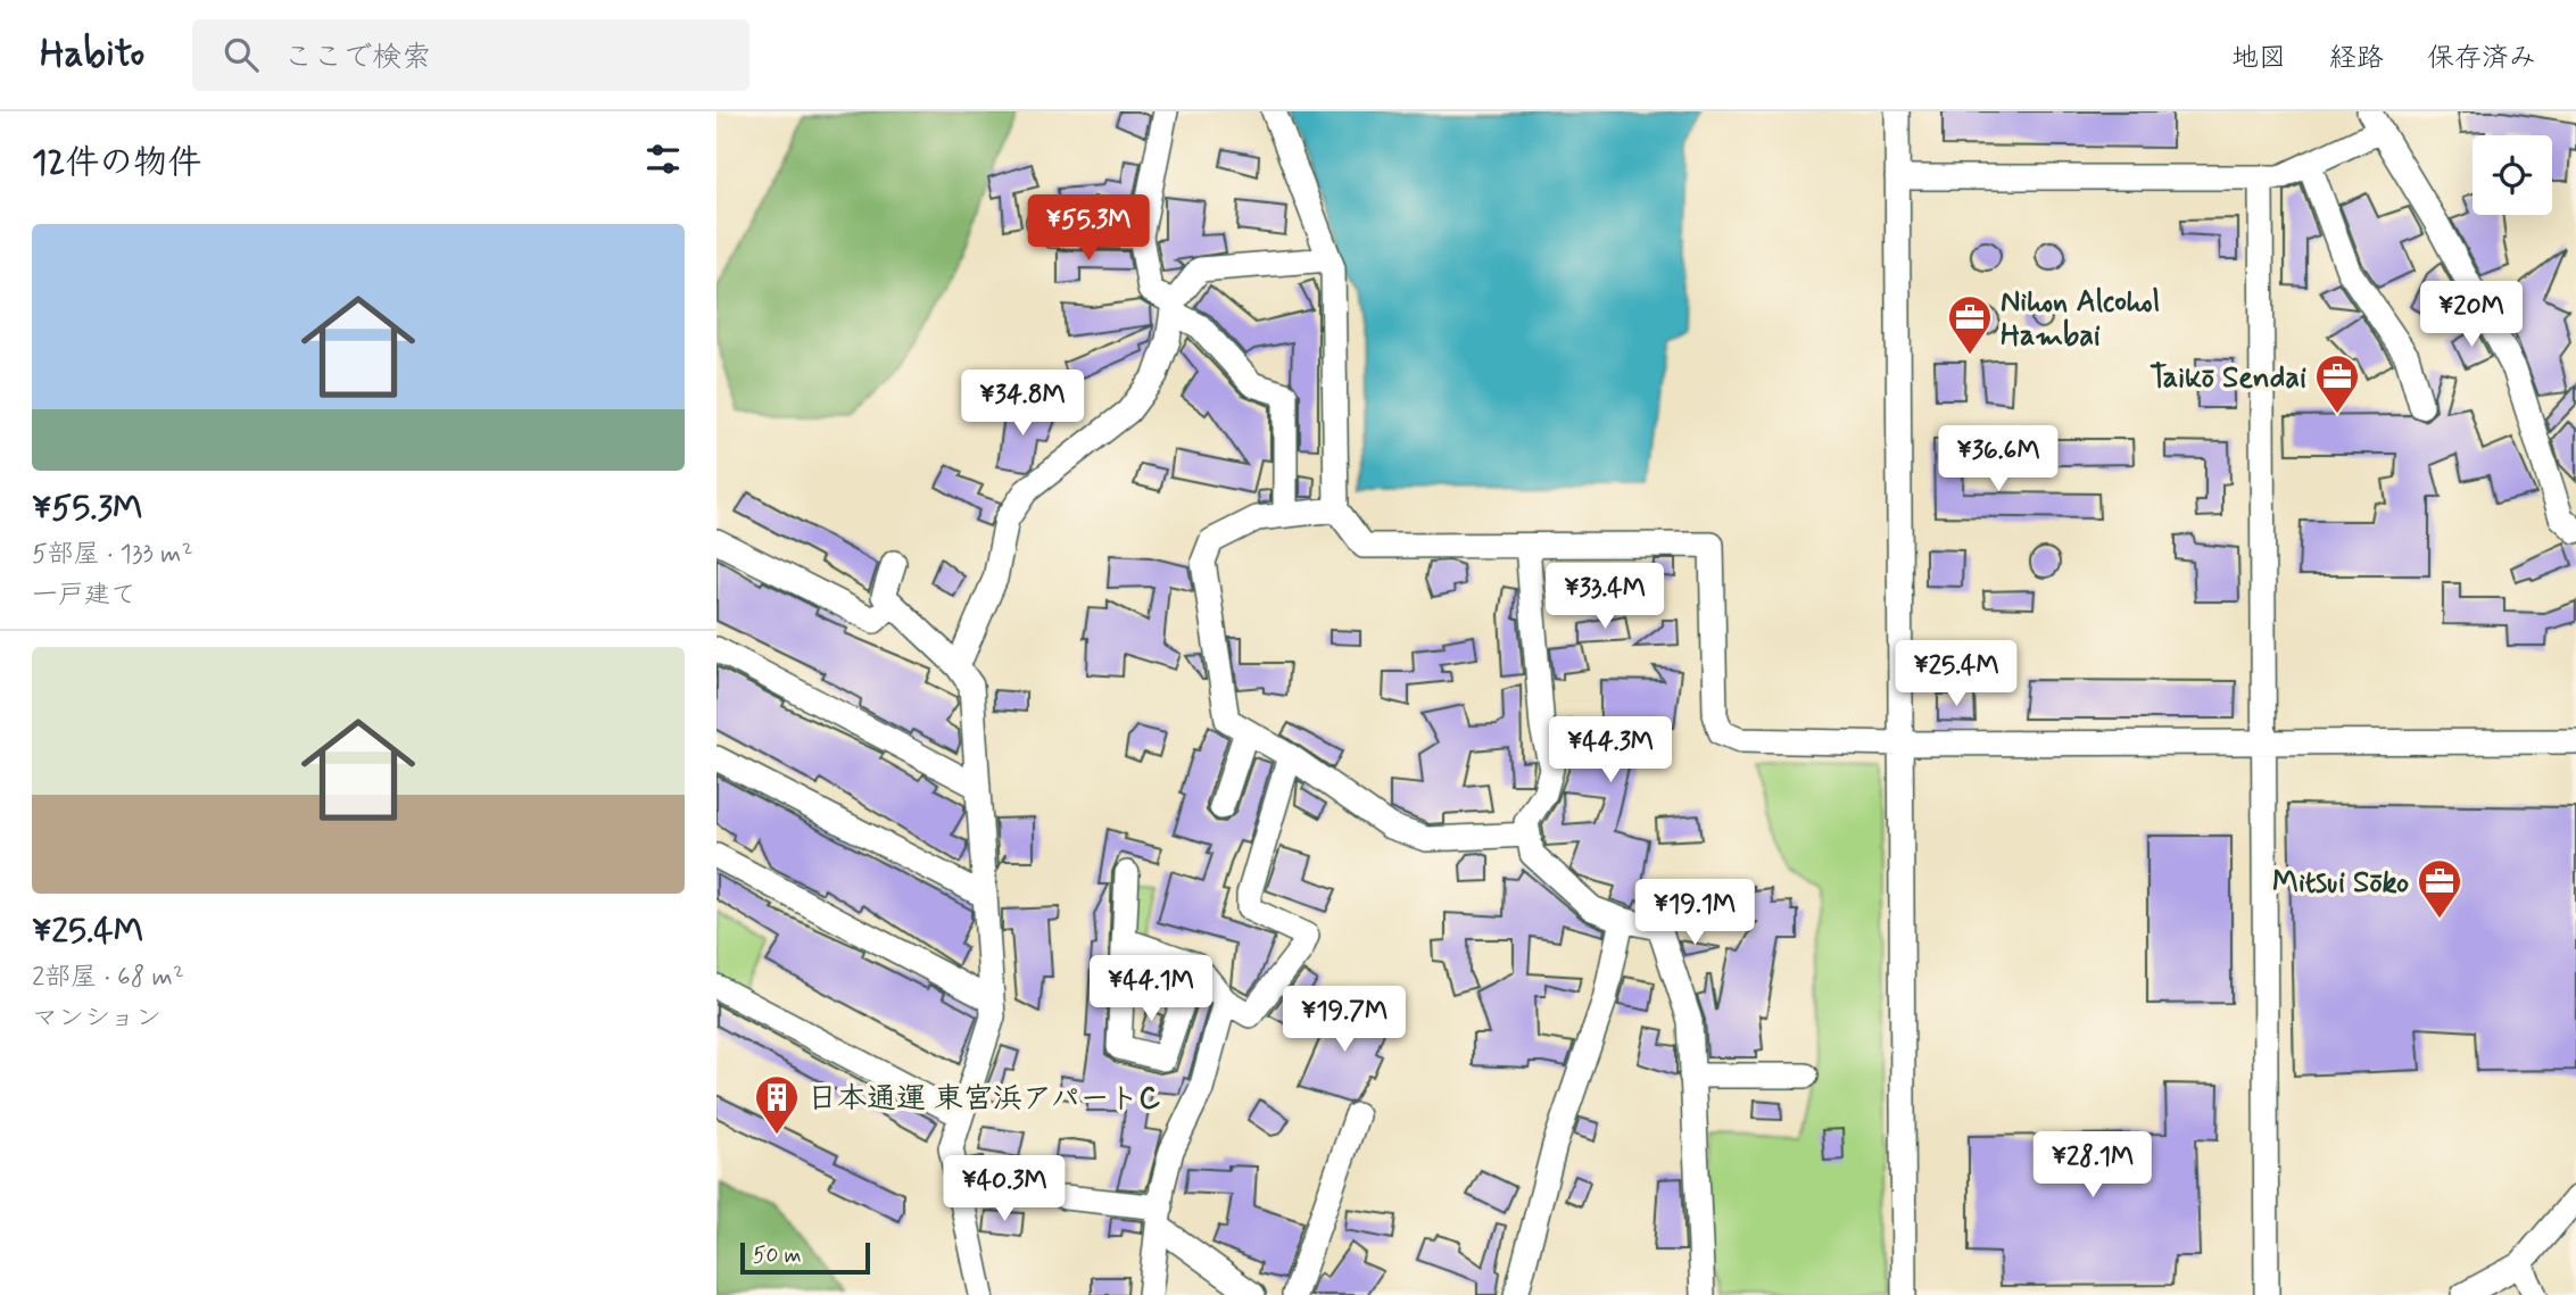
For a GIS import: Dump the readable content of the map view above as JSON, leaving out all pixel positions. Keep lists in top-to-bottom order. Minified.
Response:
{"places":{"office":["Nihon Alcohol Hambai","Taikō Sendai","Mitsui Sōko"],"building":["日本通運 東宮浜アパートC"]},"scale_bar":"50 m","page":{"header":"Habito","search":"ここで検索","nav":["地図","経路","保存済み"],"heading":"12件の物件","price":["¥55.3M","¥20M","¥34.8M","¥36.6M","¥33.4M","¥25.4M","¥44.3M","¥19.1M","¥44.1M","¥19.7M","¥28.1M","¥40.3M"],"list":[{"name":"¥55.3M","note":"5部屋 · 133 m² · 一戸建て"},{"name":"¥25.4M","note":"2部屋 · 68 m² · マンション"}],"scale":"50 m"}}
